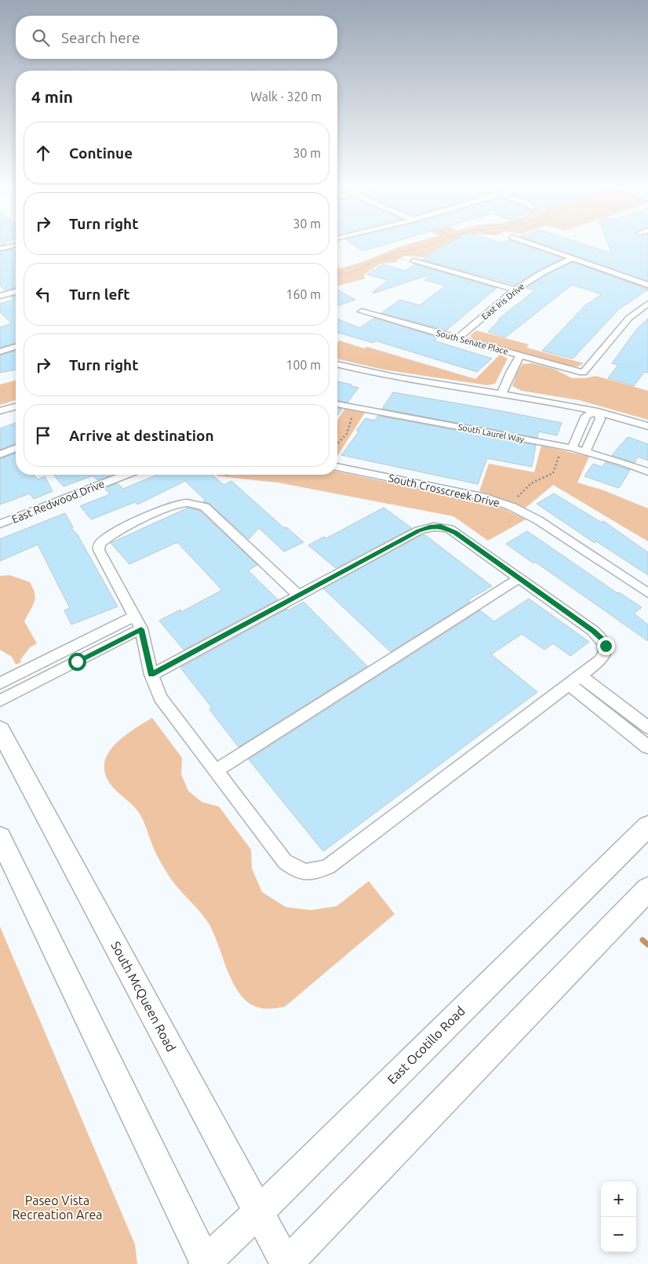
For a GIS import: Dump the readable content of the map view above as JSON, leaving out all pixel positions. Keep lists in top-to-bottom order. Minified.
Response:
{"streets":{"main road":["South McQueen Road","East Ocotillo Road"],"street":["East Iris Drive","South Senate Place","South Laurel Way","South Crosscreek Drive","East Redwood Drive"]},"crossings":[["East Iris Drive","South Senate Place"],["South McQueen Road","East Ocotillo Road"]],"parks":["Paseo Vista Recreation Area"],"page":{"search":"Search here","heading":["4 min","Walk · 320 m"],"list":[["Continue","30 m"],["Turn right","30 m"],["Turn left","160 m"],["Turn right","100 m"],"Arrive at destination"],"map_buttons":["+","−"]}}
